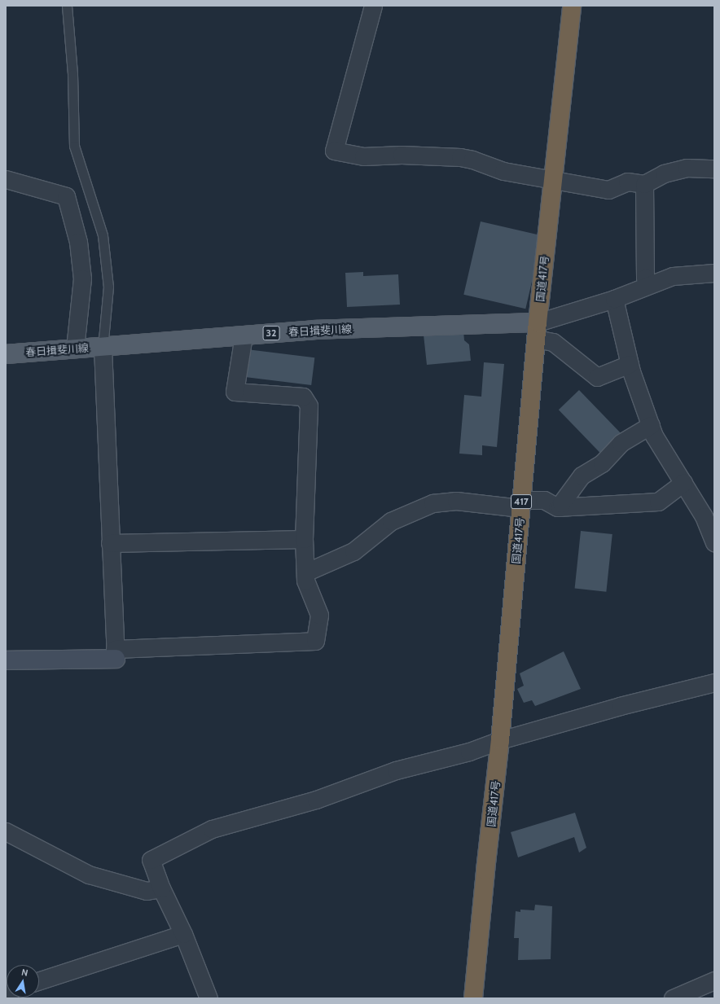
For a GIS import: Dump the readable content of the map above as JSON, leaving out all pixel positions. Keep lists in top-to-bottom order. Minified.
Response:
{"streets":{"highway":["国道417号","417"],"main road":["春日揖斐川線","32"]},"crossings":[["国道417号","春日揖斐川線"]],"north":"top"}
